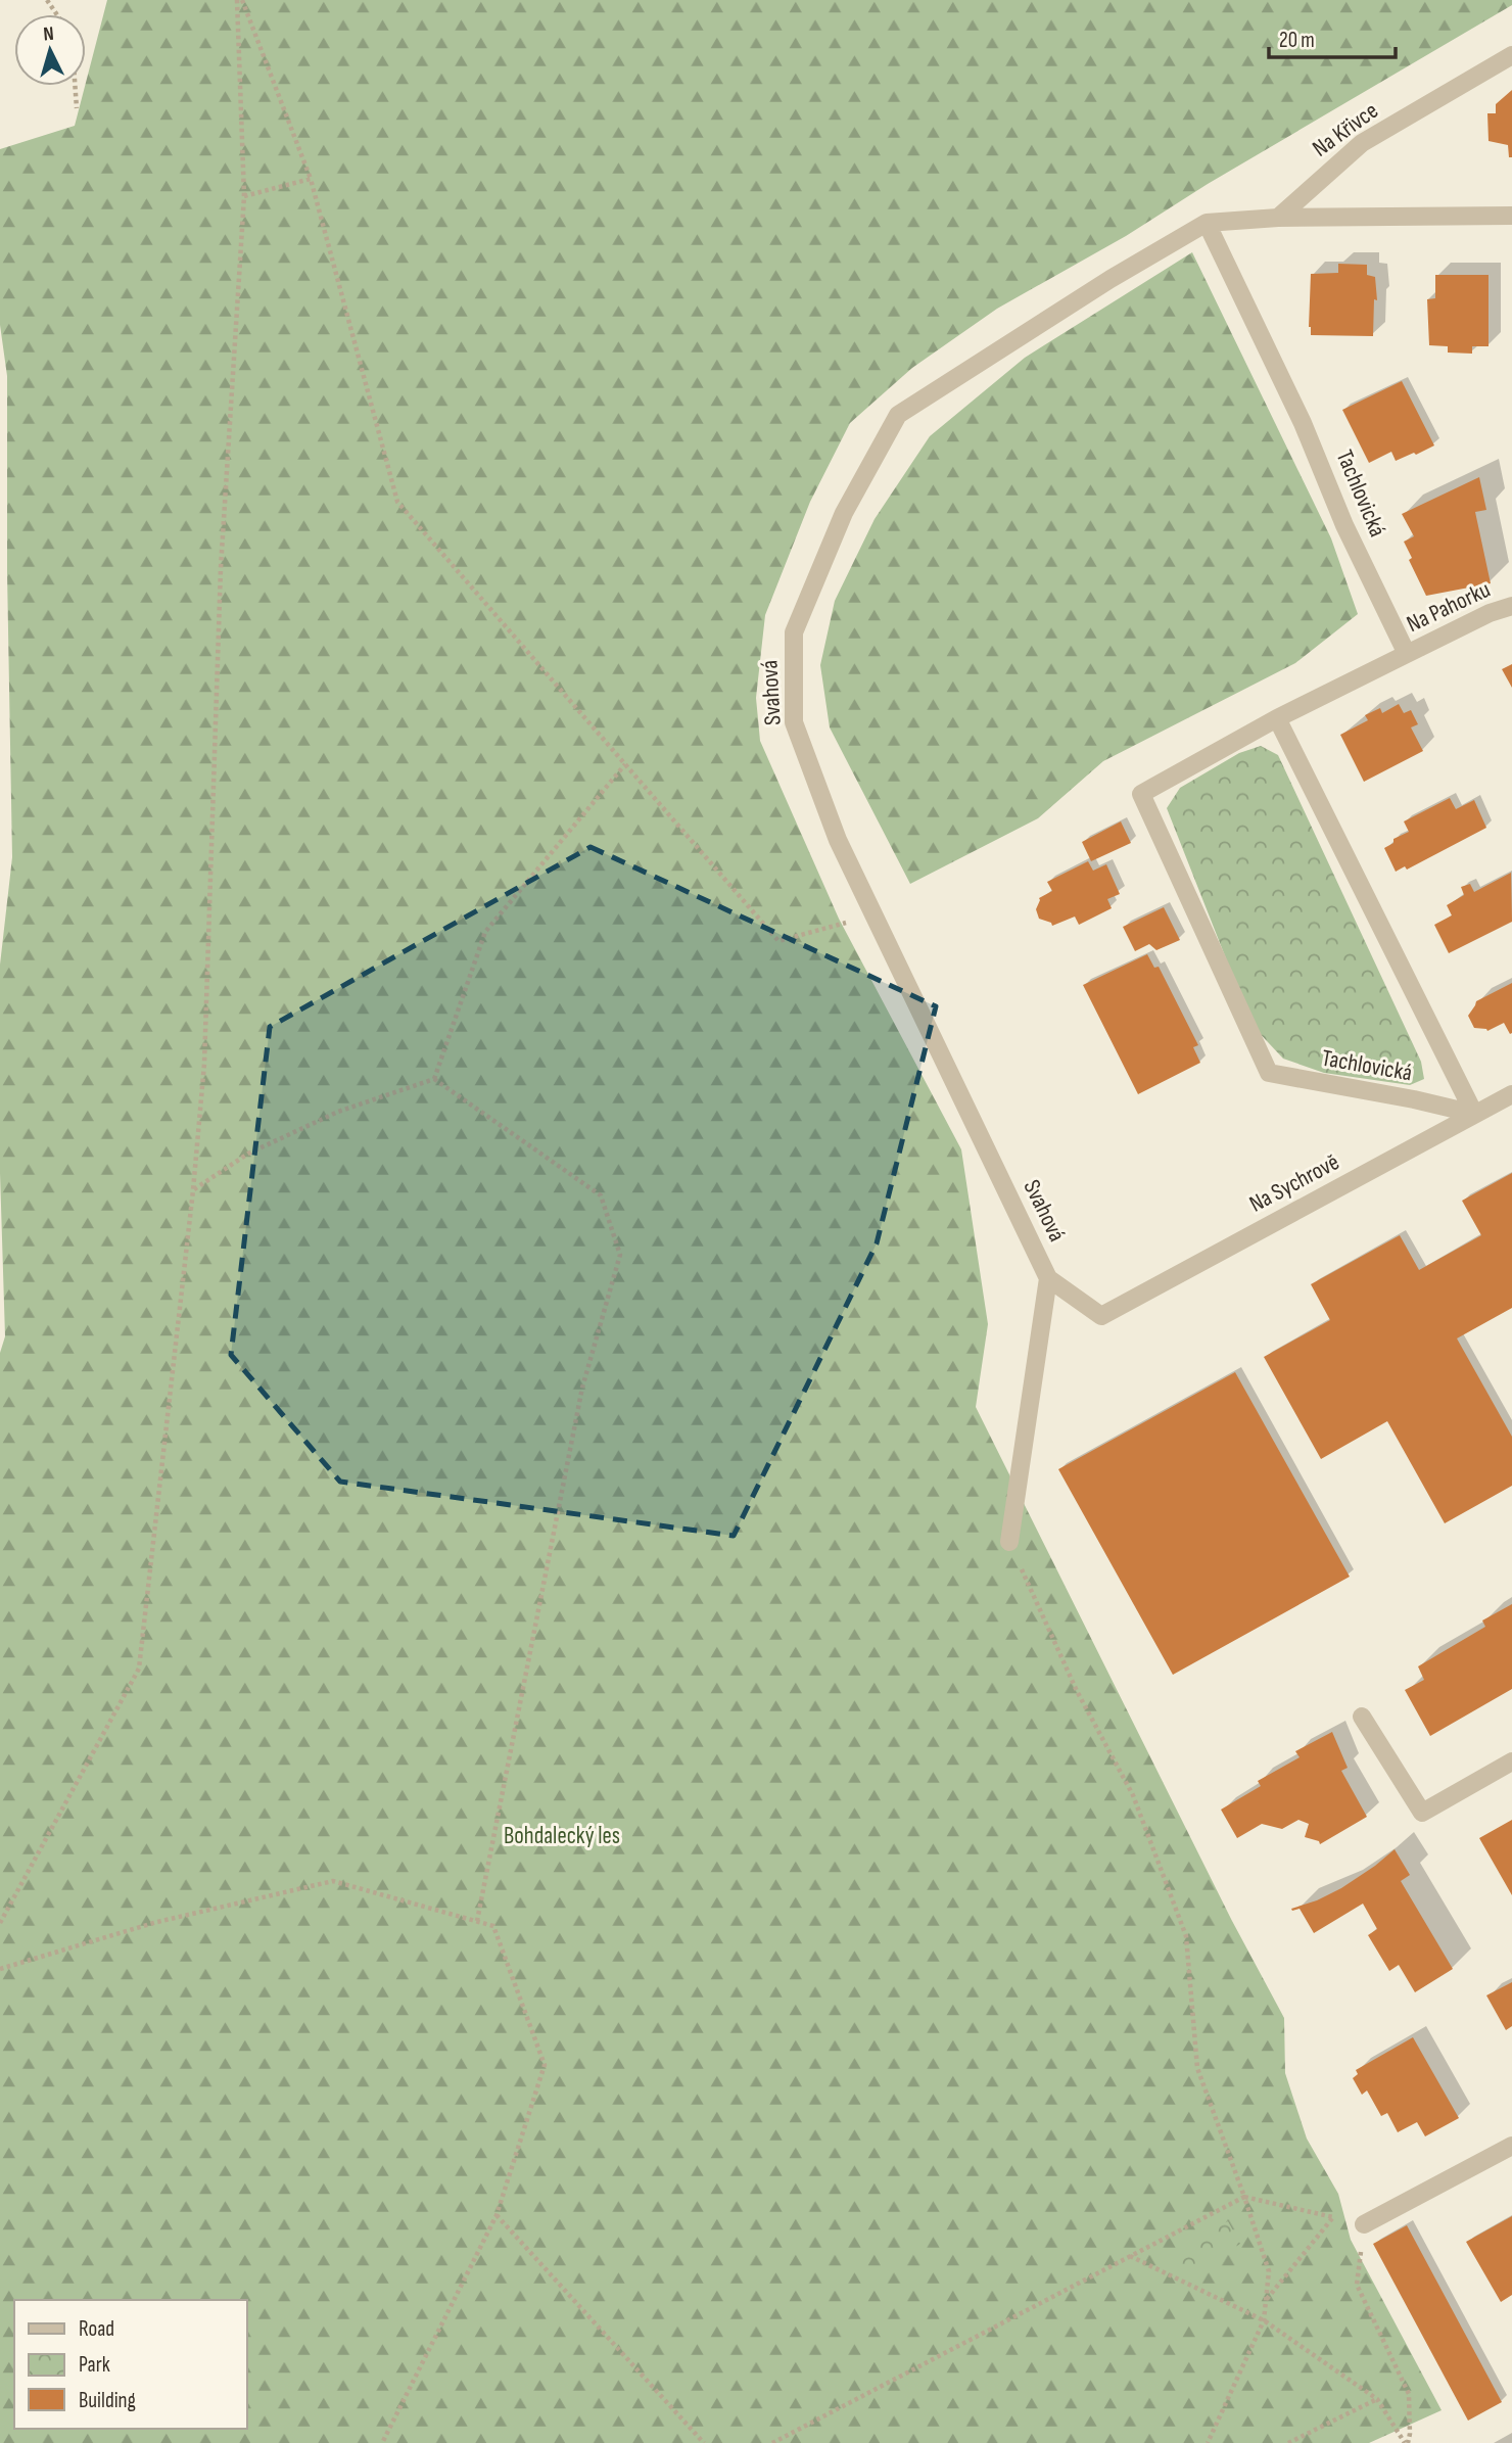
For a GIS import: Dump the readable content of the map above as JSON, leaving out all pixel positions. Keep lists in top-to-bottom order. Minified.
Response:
{"streets":{"street":["Na Křivce","Tachlovická","Na Pahorku","Svahová","Na Sychrově"]},"crossings":[["Tachlovická","Na Pahorku"],["Tachlovická","Svahová"],["Tachlovická","Na Sychrově"],["Svahová","Na Sychrově"]],"parks":["Bohdalecký les"],"legend":["Road","Park","Building"],"scale_bar":"20 m","north":"top"}
